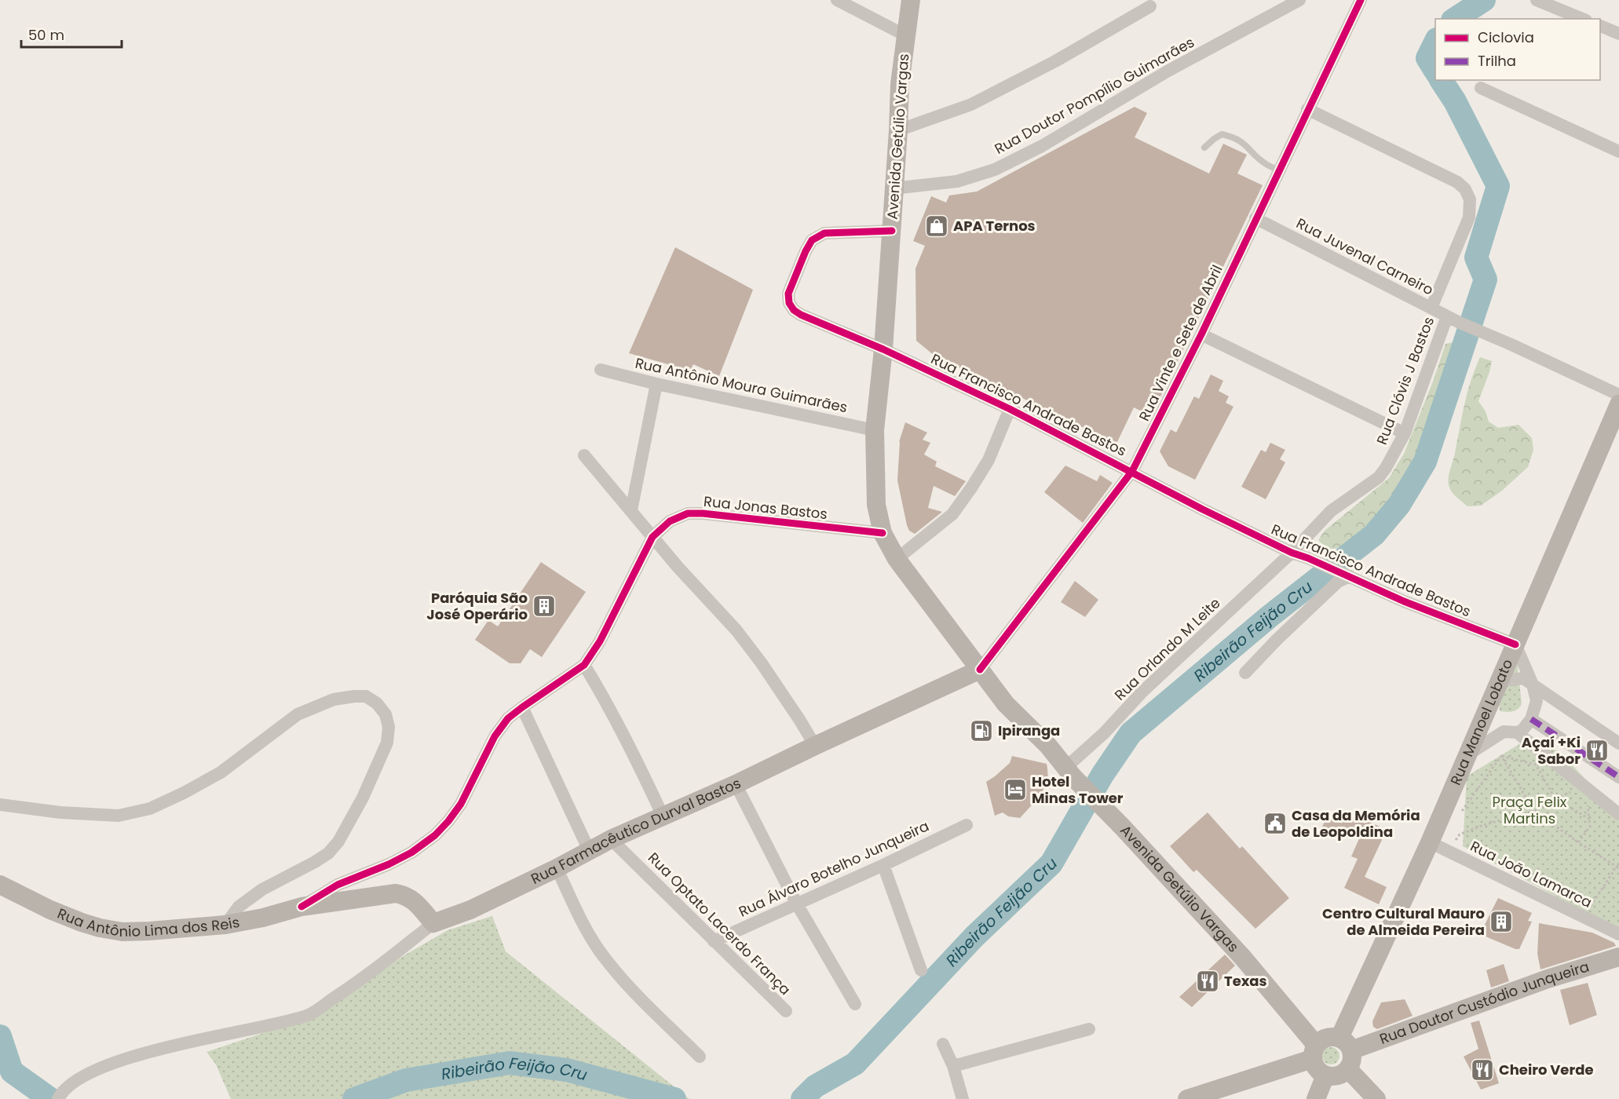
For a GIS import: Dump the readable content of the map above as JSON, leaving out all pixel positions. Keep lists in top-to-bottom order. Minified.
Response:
{"streets":{"main road":["Avenida Getúlio Vargas","Rua Manoel Lobato","Rua Farmacêutico Durval Bastos","Rua Antônio Lima dos Reis","Rua Doutor Custódio Junqueira"],"street":["Rua Doutor Pompílio Guimarães","Rua Juvenal Carneiro","Rua Vinte e Sete de Abril","Rua Clóvis J Bastos","Rua Antônio Moura Guimarães","Rua Francisco Andrade Bastos","Rua Jonas Bastos","Rua Orlando M Leite","Rua Álvaro Botelho Junqueira","Rua João Lamarca","Rua Optato Lacerdo França"]},"crossings":[["Rua Doutor Pompílio Guimarães","Avenida Getúlio Vargas"],["Avenida Getúlio Vargas","Rua Vinte e Sete de Abril"],["Avenida Getúlio Vargas","Rua Antônio Moura Guimarães"],["Avenida Getúlio Vargas","Rua Francisco Andrade Bastos"],["Avenida Getúlio Vargas","Rua Jonas Bastos"],["Avenida Getúlio Vargas","Rua Orlando M Leite"],["Avenida Getúlio Vargas","Rua Manoel Lobato"],["Avenida Getúlio Vargas","Rua Farmacêutico Durval Bastos"],["Avenida Getúlio Vargas","Rua Doutor Custódio Junqueira"],["Rua Juvenal Carneiro","Rua Vinte e Sete de Abril"],["Rua Juvenal Carneiro","Rua Clóvis J Bastos"],["Rua Vinte e Sete de Abril","Rua Francisco Andrade Bastos"],["Rua Vinte e Sete de Abril","Rua Farmacêutico Durval Bastos"],["Rua Clóvis J Bastos","Rua Francisco Andrade Bastos"],["Rua Clóvis J Bastos","Rua Orlando M Leite"],["Rua Francisco Andrade Bastos","Rua Orlando M Leite"],["Rua Francisco Andrade Bastos","Rua Manoel Lobato"],["Rua Manoel Lobato","Rua João Lamarca"],["Rua Manoel Lobato","Rua Doutor Custódio Junqueira"],["Rua Farmacêutico Durval Bastos","Rua Antônio Lima dos Reis"],["Rua Farmacêutico Durval Bastos","Rua Optato Lacerdo França"],["Rua Álvaro Botelho Junqueira","Rua Optato Lacerdo França"]],"water":["Ribeirão Feijão Cru"],"parks":["Praça Felix Martins"],"places":{"shop":["APA Ternos"],"building":["Paróquia São José Operário","Centro Cultural Mauro de Almeida Pereira"],"fuel station":["Ipiranga"],"restaurant":["Açaí +Ki Sabor","Texas","Cheiro Verde"],"hotel":["Hotel Minas Tower"],"public building":["Casa da Memória de Leopoldina"]},"legend":["Ciclovia","Trilha"],"scale_bar":"50 m"}
